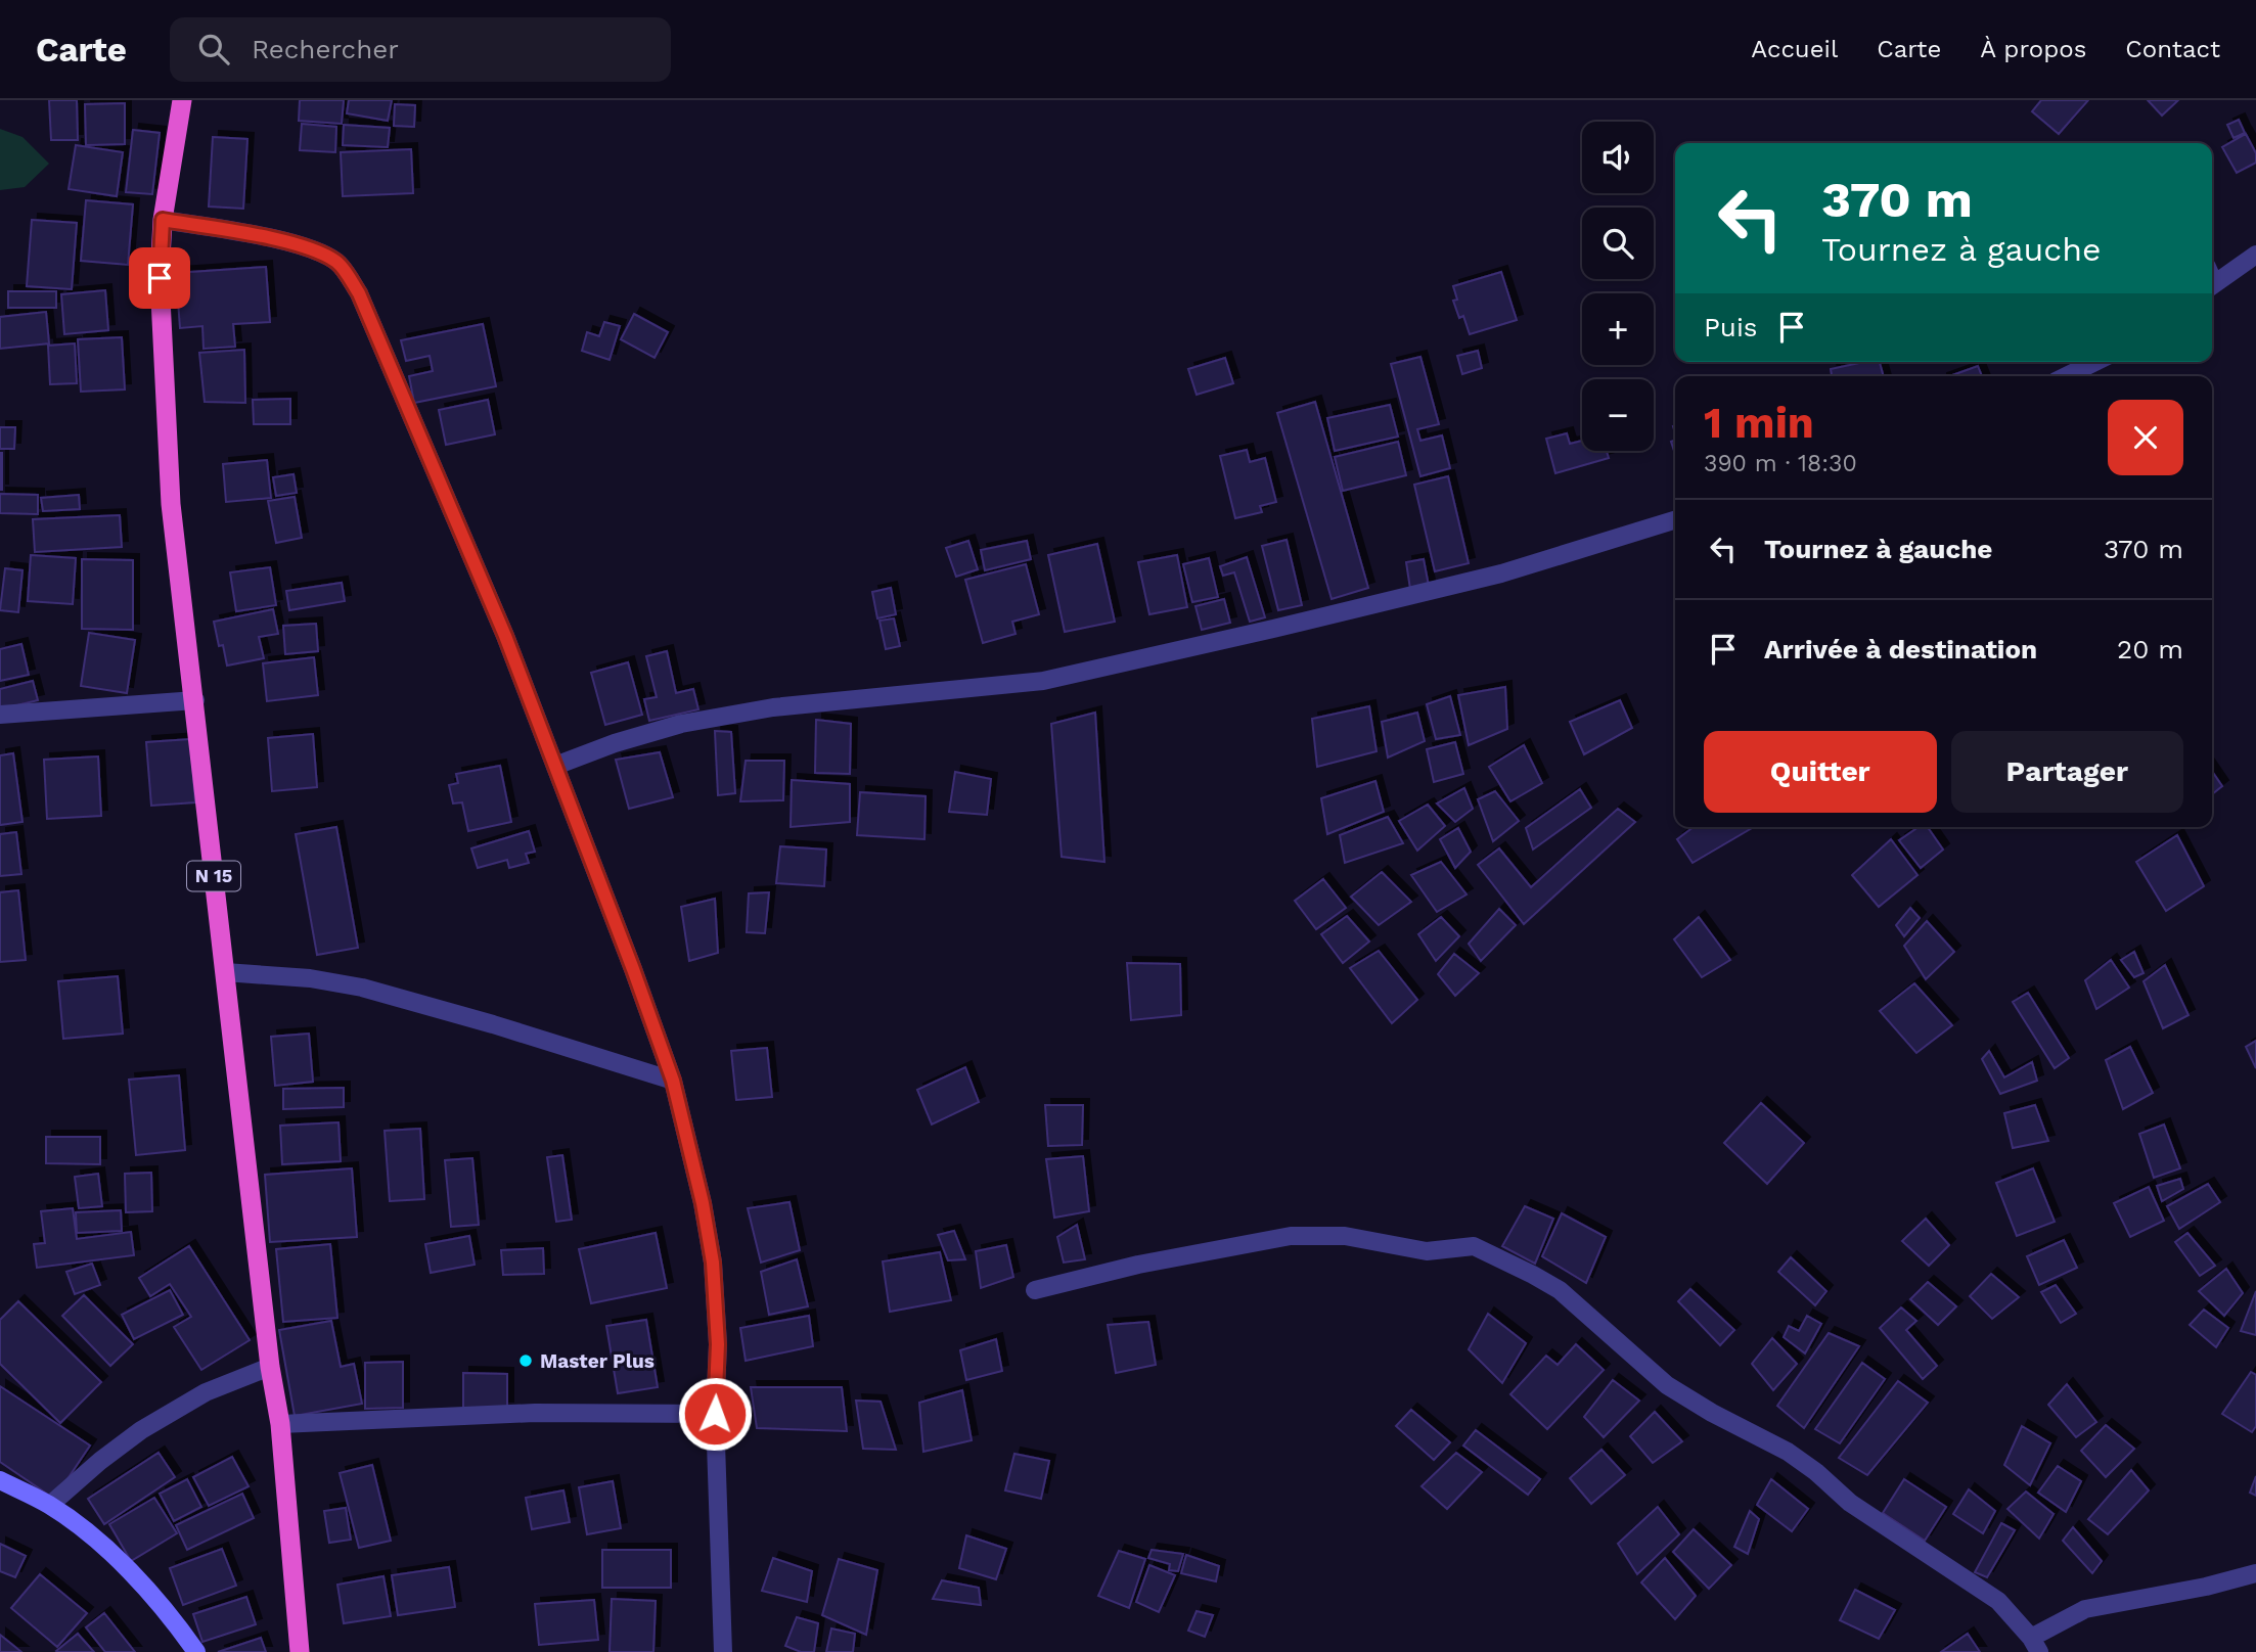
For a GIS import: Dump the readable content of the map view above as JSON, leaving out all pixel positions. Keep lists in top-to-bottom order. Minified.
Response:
{"streets":{"highway":["N 15"]},"places":["Master Plus"],"page":{"header":"Carte","search":"Rechercher","nav":["Accueil","Carte","À propos","Contact"],"map_buttons":["+","−"],"turn":["370 m","Tournez à gauche"],"then":"Puis","heading":["1 min","390 m · 18:30"],"list":[{"name":"Tournez à gauche","value":"370 m"},{"name":"Arrivée à destination","value":"20 m"}],"buttons":["Quitter","Partager"]}}
